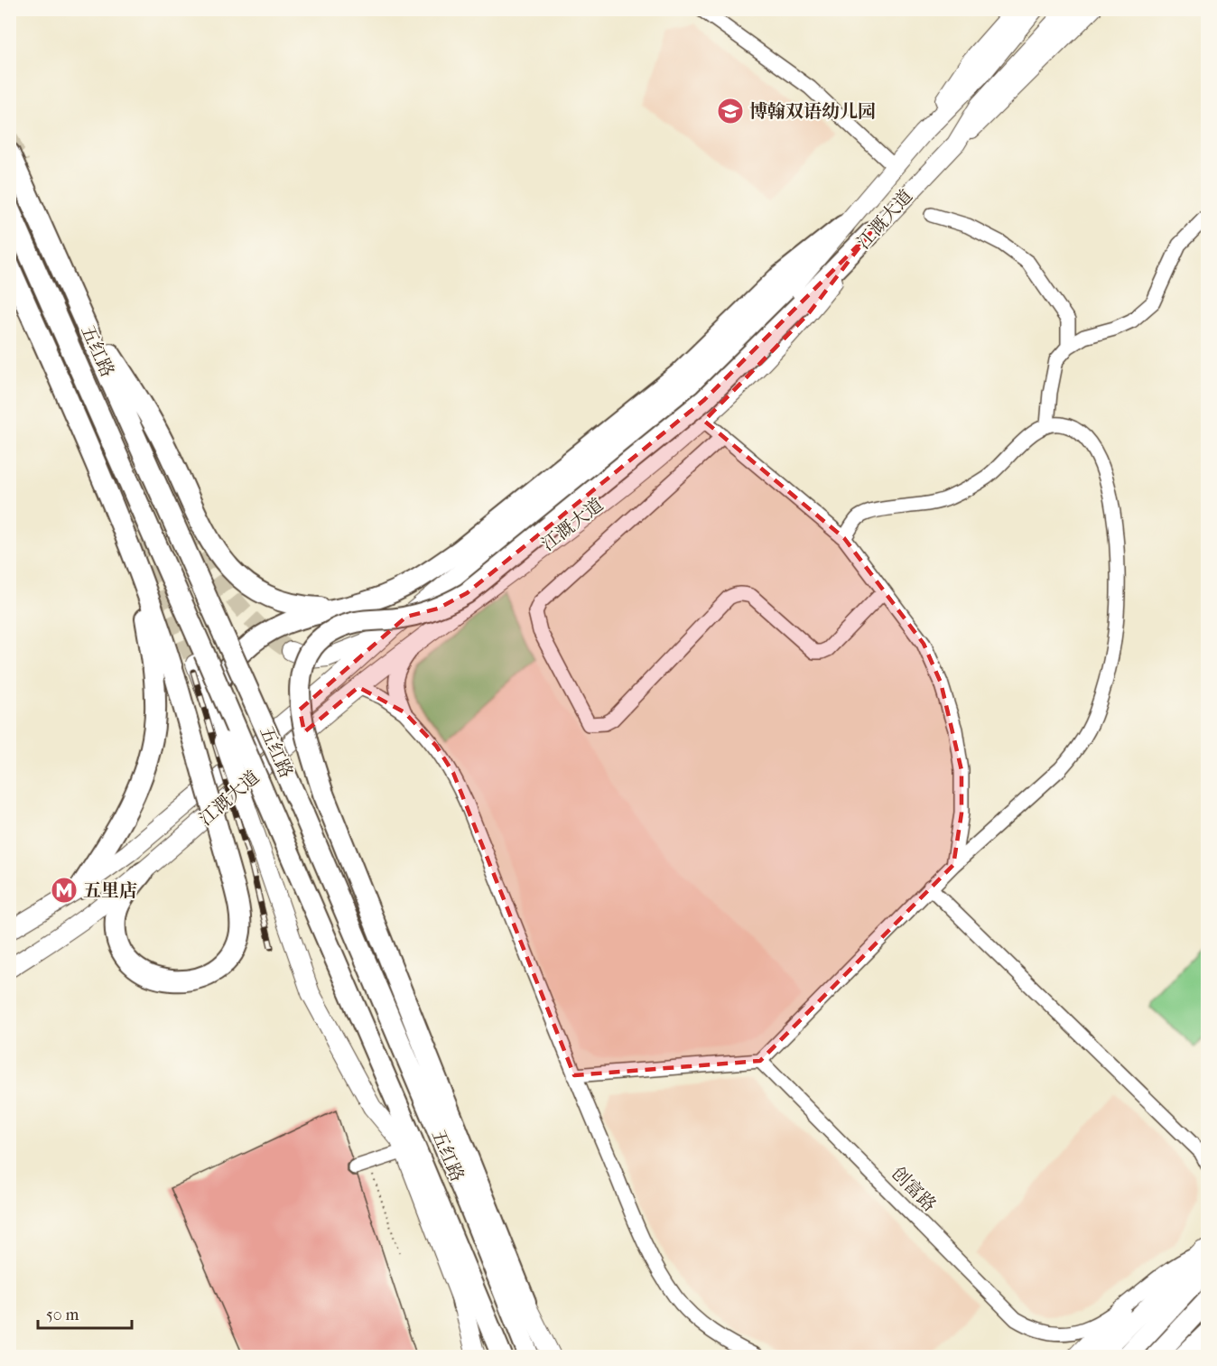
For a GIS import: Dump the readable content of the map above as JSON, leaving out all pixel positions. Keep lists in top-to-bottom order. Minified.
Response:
{"streets":{"highway":["五红路"],"main road":["江溉大道"],"street":["创富路"]},"places":{"school or university":["博翰双语幼儿园"],"metro station":["五里店"]},"scale_bar":"50 m"}
